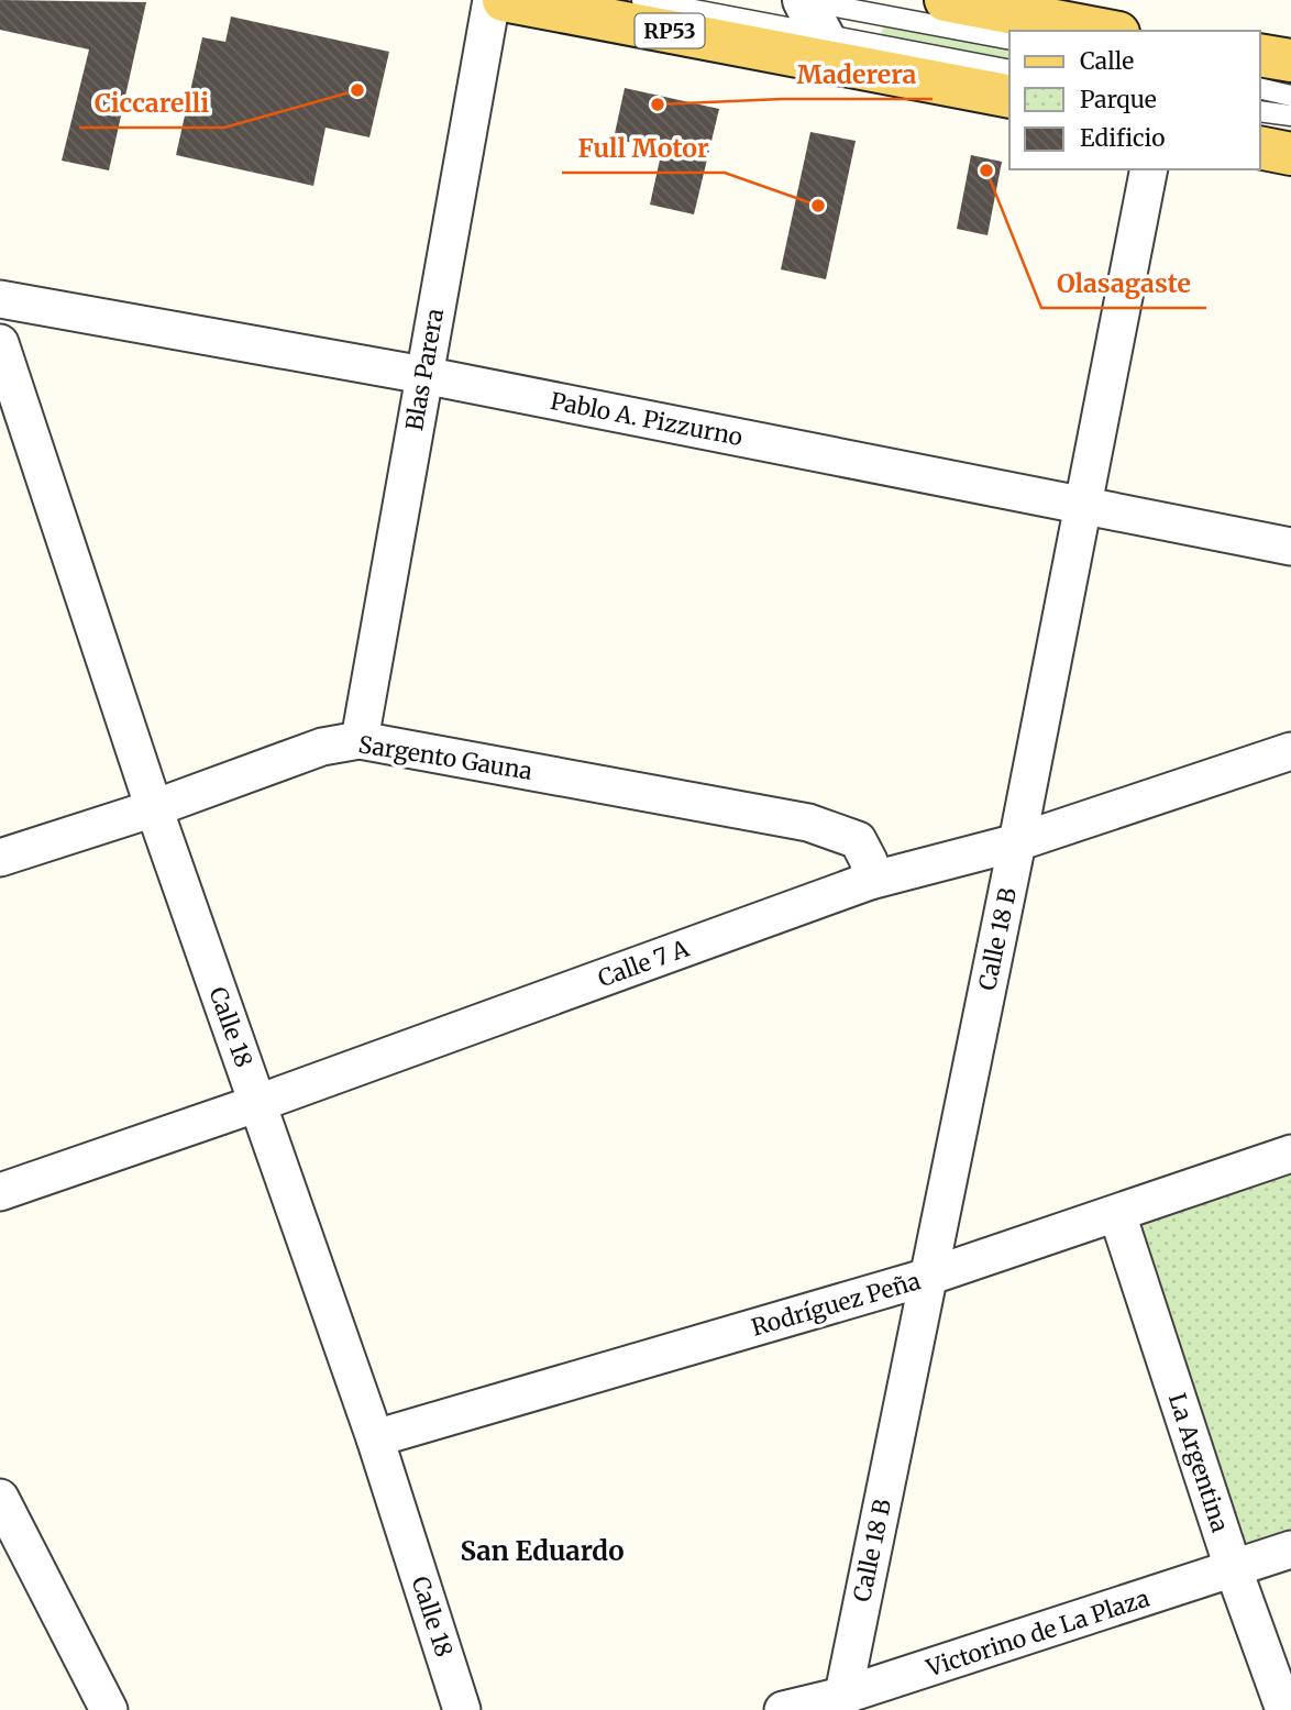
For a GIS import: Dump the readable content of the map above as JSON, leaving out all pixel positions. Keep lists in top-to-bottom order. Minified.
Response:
{"streets":{"main road":["RP53"],"street":["Blas Parera","Pablo A. Pizzurno","Sargento Gauna","Calle 18 B","Calle 7 A","Calle 18","Rodríguez Peña","La Argentina","Victorino de La Plaza"]},"crossings":[["Blas Parera","Pablo A. Pizzurno"],["Blas Parera","Sargento Gauna"],["Pablo A. Pizzurno","Calle 18 B"],["Sargento Gauna","Calle 7 A"],["Sargento Gauna","Calle 18"],["Calle 18 B","Calle 7 A"],["Calle 18 B","Rodríguez Peña"],["Calle 18 B","Victorino de La Plaza"],["Calle 7 A","Calle 18"],["Calle 18","Rodríguez Peña"],["Rodríguez Peña","La Argentina"],["La Argentina","Victorino de La Plaza"]],"districts":["San Eduardo"],"places":["Ciccarelli","Maderera","Olasagaste","Full Motor"],"legend":["Calle","Parque","Edificio"]}
